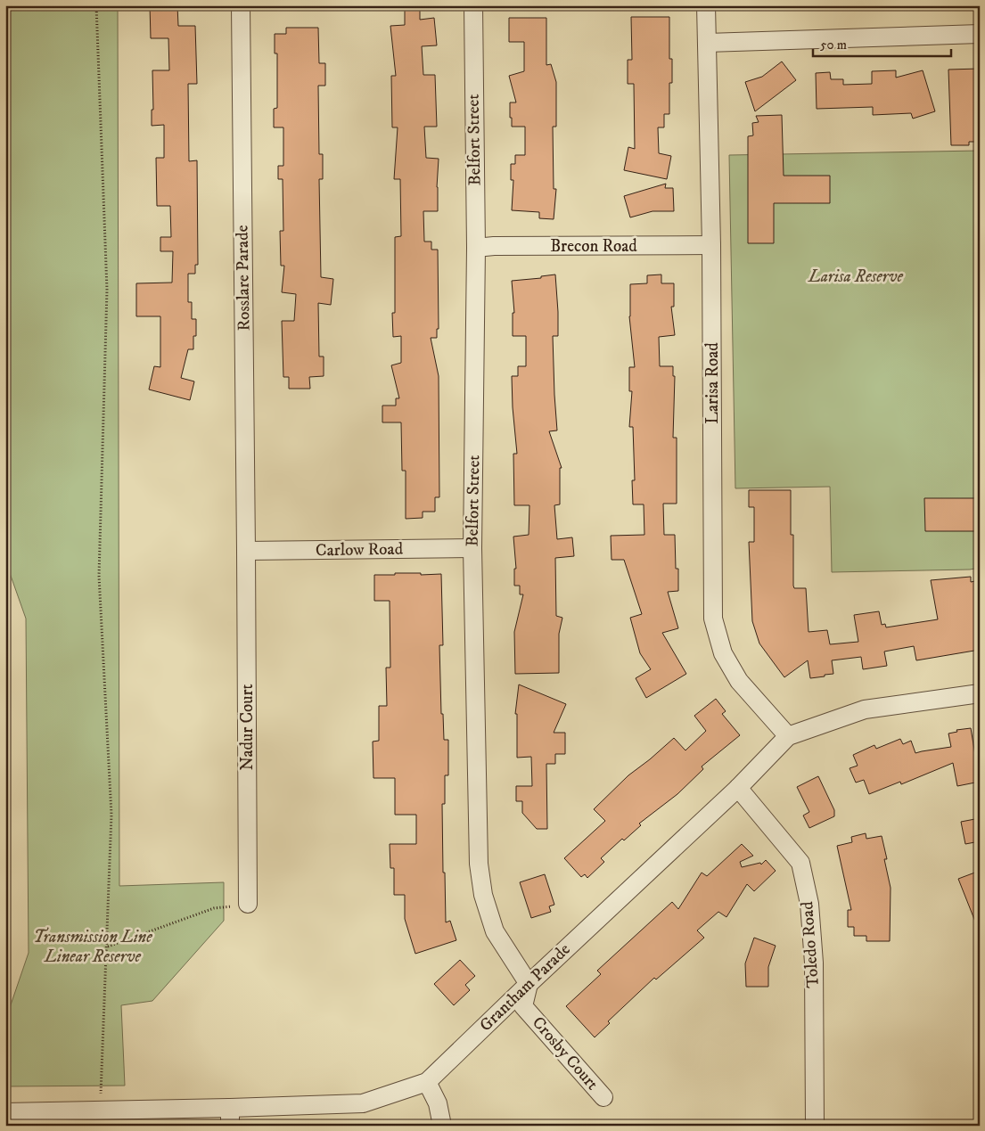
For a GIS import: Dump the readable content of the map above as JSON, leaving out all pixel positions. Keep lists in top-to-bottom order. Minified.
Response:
{"streets":{"street":["Belfort Street","Brecon Road","Rosslare Parade","Larisa Road","Carlow Road","Nadur Court","Toledo Road","Grantham Parade","Crosby Court"]},"crossings":[["Belfort Street","Brecon Road"],["Belfort Street","Carlow Road"],["Belfort Street","Grantham Parade"],["Belfort Street","Crosby Court"],["Brecon Road","Larisa Road"],["Rosslare Parade","Carlow Road"],["Rosslare Parade","Nadur Court"],["Larisa Road","Grantham Parade"],["Carlow Road","Nadur Court"],["Toledo Road","Grantham Parade"],["Grantham Parade","Crosby Court"]],"parks":["Larisa Reserve","Transmission Line Linear Reserve"],"scale_bar":"50 m"}
